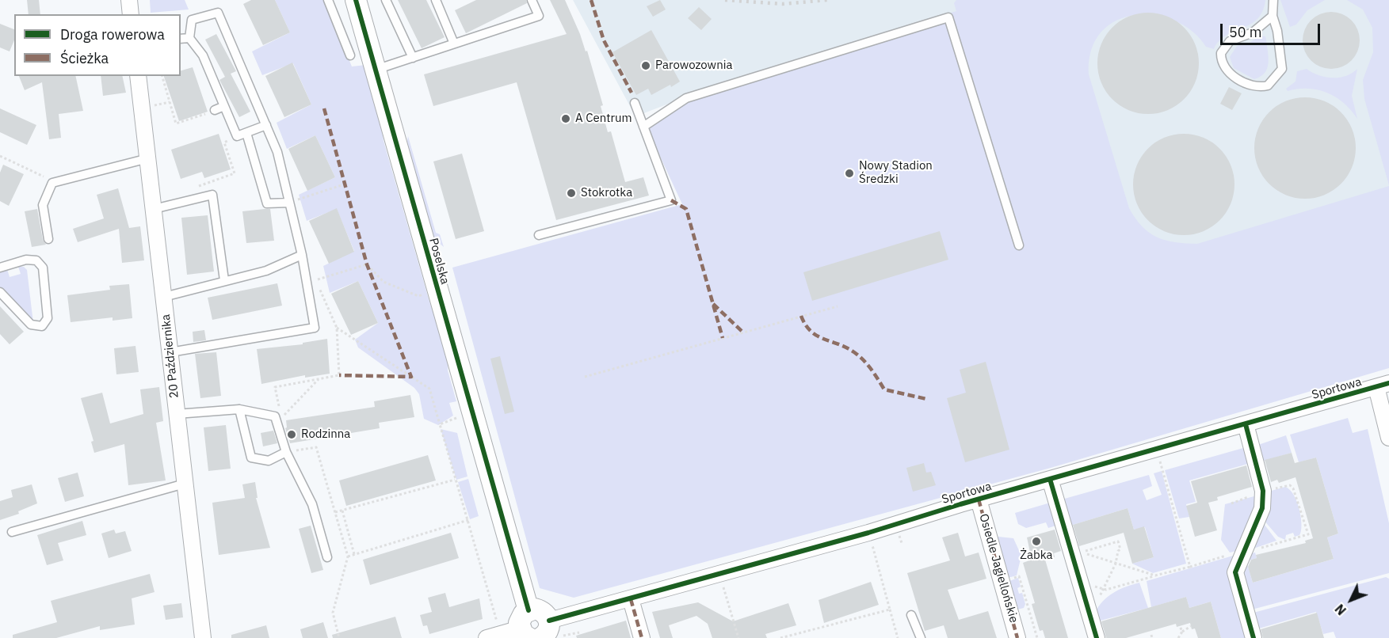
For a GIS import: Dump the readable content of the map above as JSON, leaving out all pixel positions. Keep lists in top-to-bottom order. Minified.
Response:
{"streets":{"street":["Poselska","20 Października","Sportowa","Osiedle Jagiellońskie"]},"crossings":[["Sportowa","Osiedle Jagiellońskie"]],"places":["Parowozownia","A Centrum","Nowy Stadion Średzki","Stokrotka","Rodzinna","Żabka"],"legend":["Droga rowerowa","Ścieżka"],"scale_bar":"50 m","north":"bottom left"}
